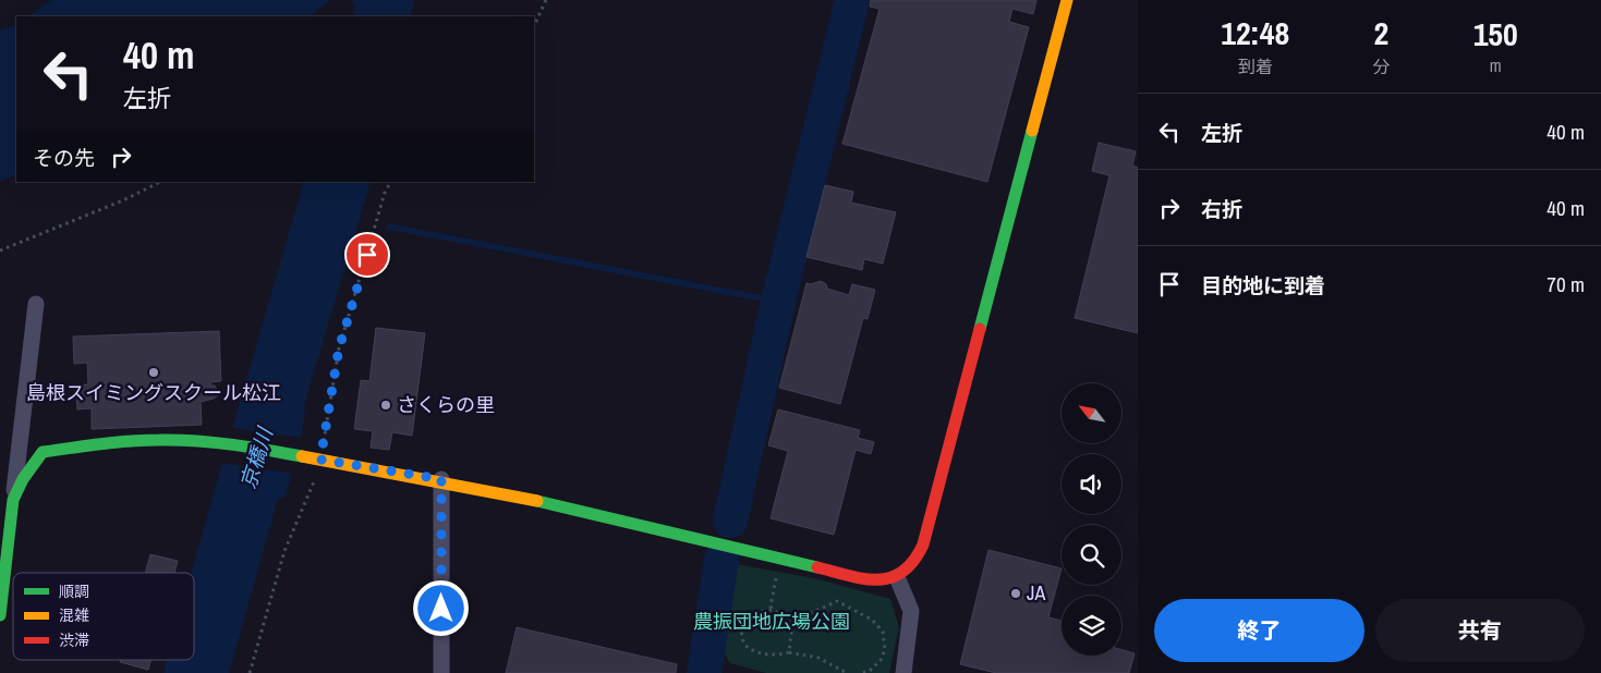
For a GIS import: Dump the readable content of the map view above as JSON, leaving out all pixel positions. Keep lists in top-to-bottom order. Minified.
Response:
{"water":["京橋川"],"parks":["農振団地広場公園"],"places":["島根スイミングスクール松江","さくらの里","JA"],"legend":["順調","混雑","渋滞"],"north":"top left","page":{"eta":["12:48","到着","2","分","150","m"],"turn":["40 m","左折"],"list":[{"name":"左折","value":"40 m"},{"name":"右折","value":"40 m"},{"name":"目的地に到着","value":"70 m"}],"then":"その先","buttons":["終了","共有"]}}
